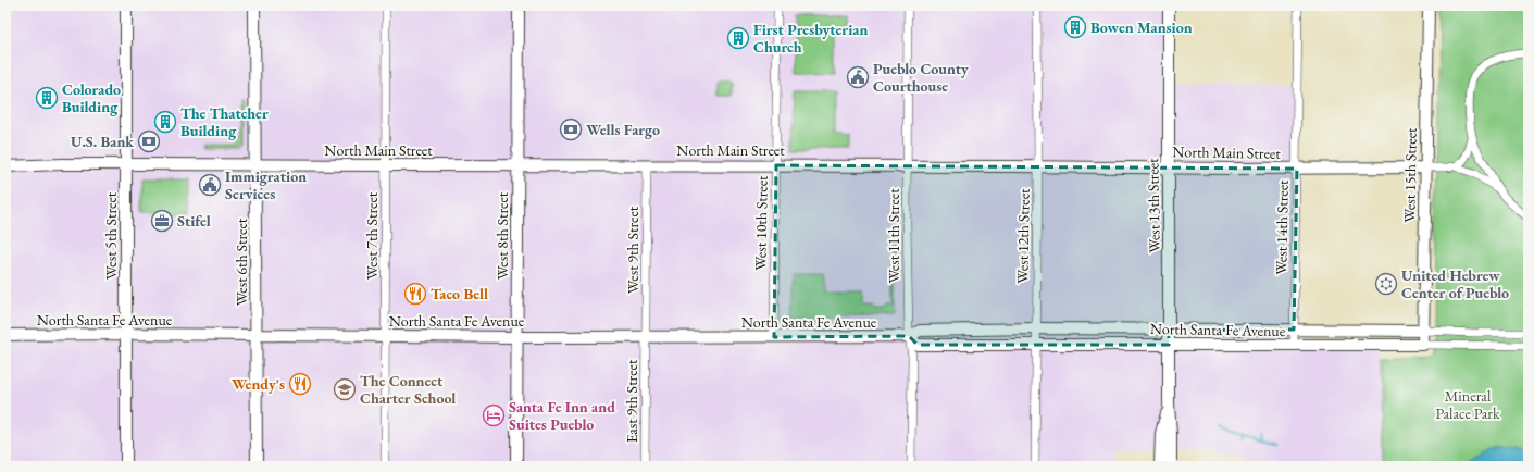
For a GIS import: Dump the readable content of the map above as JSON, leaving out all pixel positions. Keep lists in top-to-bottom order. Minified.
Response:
{"streets":{"street":["North Main Street","West 15th Street","West 13th Street","West 10th Street","West 14th Street","West 5th Street","West 7th Street","West 8th Street","West 11th Street","West 12th Street","West 9th Street","West 6th Street","North Santa Fe Avenue","East 9th Street"]},"crossings":[["North Main Street","West 15th Street"],["North Main Street","West 13th Street"],["North Main Street","West 10th Street"],["North Main Street","West 14th Street"],["North Main Street","West 5th Street"],["North Main Street","West 7th Street"],["North Main Street","West 8th Street"],["North Main Street","West 11th Street"],["North Main Street","West 12th Street"],["North Main Street","West 9th Street"],["North Main Street","West 6th Street"],["West 15th Street","North Santa Fe Avenue"],["West 13th Street","North Santa Fe Avenue"],["West 10th Street","North Santa Fe Avenue"],["West 14th Street","North Santa Fe Avenue"],["West 5th Street","North Santa Fe Avenue"],["West 7th Street","North Santa Fe Avenue"],["West 8th Street","North Santa Fe Avenue"],["West 11th Street","North Santa Fe Avenue"],["West 12th Street","North Santa Fe Avenue"],["West 9th Street","North Santa Fe Avenue"],["West 9th Street","East 9th Street"],["West 6th Street","North Santa Fe Avenue"],["North Santa Fe Avenue","East 9th Street"]],"parks":["Mineral Palace Park"],"places":{"building":["Bowen Mansion","First Presbyterian Church","Colorado Building","The Thatcher Building"],"public building":["Pueblo County Courthouse","Immigration Services"],"bank":["Wells Fargo","U.S. Bank"],"office":["Stifel"],"synagogue":["United Hebrew Center of Pueblo"],"restaurant":["Taco Bell","Wendy's"],"school or university":["The Connect Charter School"],"hotel":["Santa Fe Inn and Suites Pueblo"]}}
